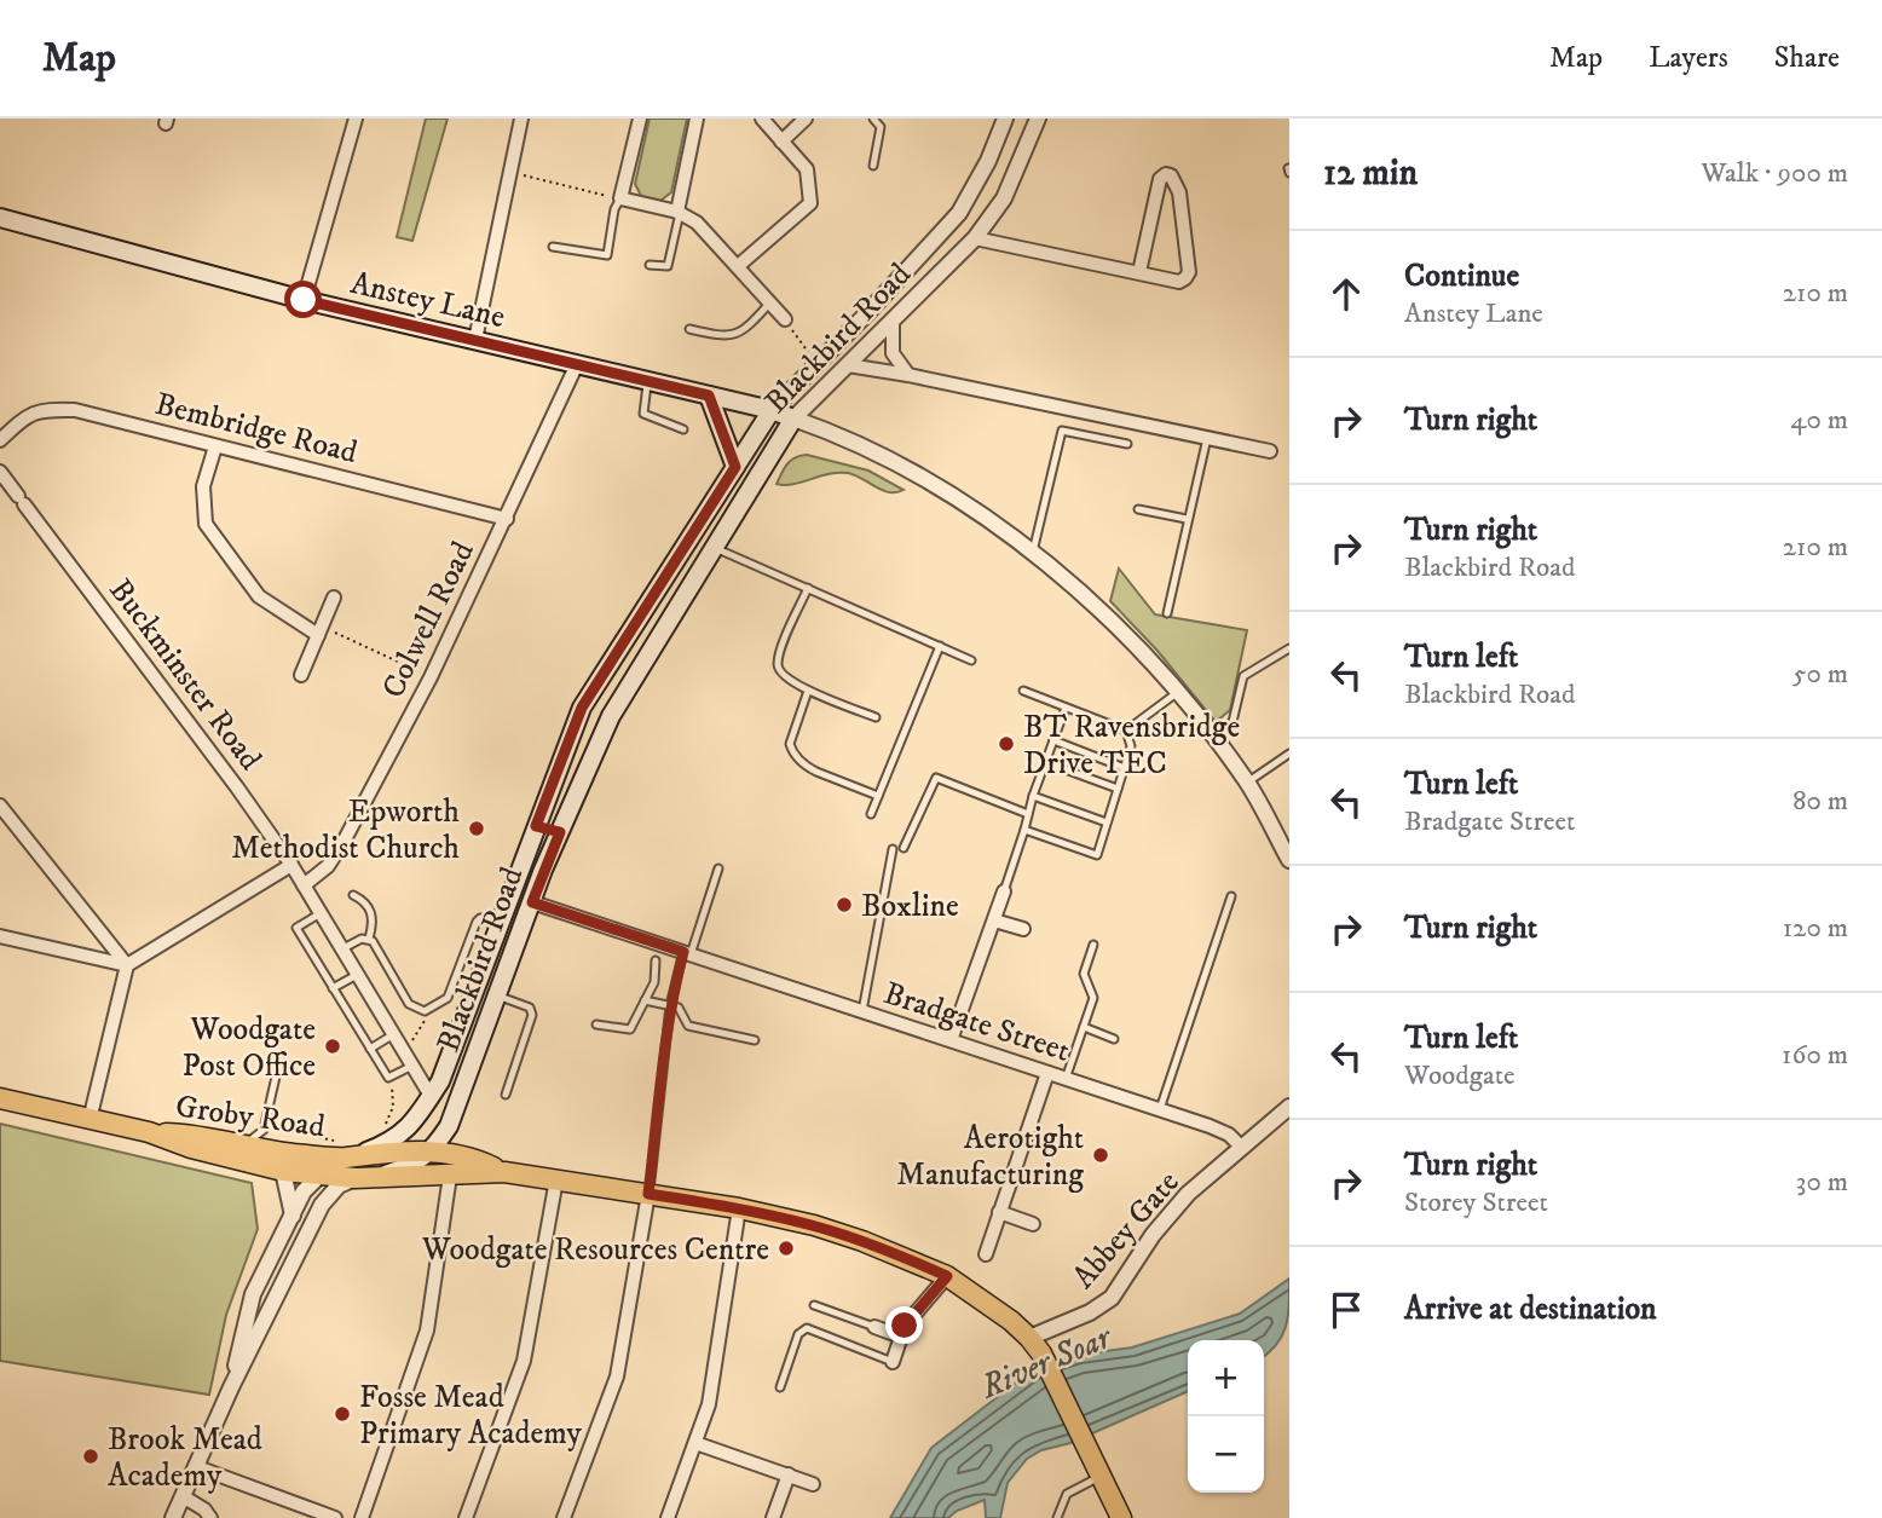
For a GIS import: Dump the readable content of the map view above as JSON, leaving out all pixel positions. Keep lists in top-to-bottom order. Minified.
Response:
{"streets":{"main road":["Anstey Lane","Blackbird Road","Groby Road"],"street":["Bembridge Road","Colwell Road","Buckminster Road","Bradgate Street","Abbey Gate"]},"crossings":[["Anstey Lane","Blackbird Road"],["Anstey Lane","Colwell Road"],["Blackbird Road","Buckminster Road"],["Blackbird Road","Bradgate Street"],["Blackbird Road","Groby Road"],["Bembridge Road","Colwell Road"],["Colwell Road","Buckminster Road"],["Bradgate Street","Abbey Gate"]],"water":["River Soar"],"places":["BT Ravensbridge Drive TEC","Epworth Methodist Church","Boxline","Woodgate Post Office","Aerotight Manufacturing","Woodgate Resources Centre","Fosse Mead Primary Academy","Brook Mead Academy"],"page":{"header":"Map","nav":["Map","Layers","Share"],"heading":["12 min","Walk · 900 m"],"list":[["Continue","Anstey Lane","210 m"],["Turn right","40 m"],["Turn right","Blackbird Road","210 m"],["Turn left","Blackbird Road","50 m"],["Turn left","Bradgate Street","80 m"],["Turn right","120 m"],["Turn left","Woodgate","160 m"],["Turn right","Storey Street","30 m"],"Arrive at destination"],"map_buttons":["+","−"]}}
